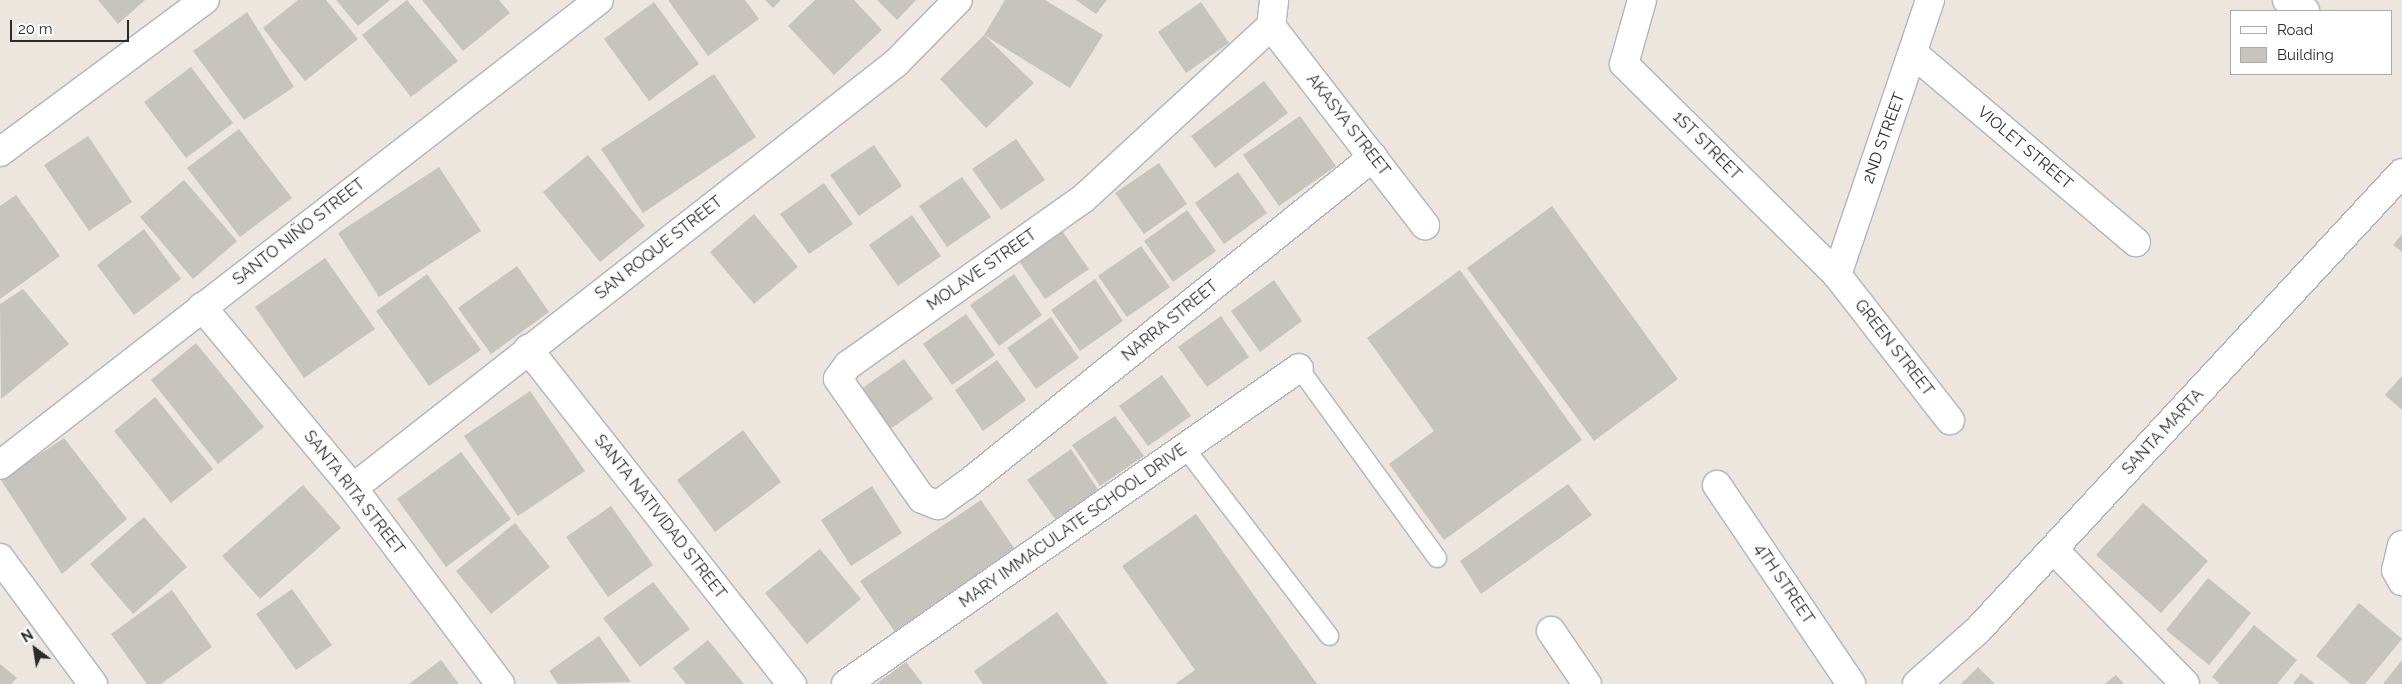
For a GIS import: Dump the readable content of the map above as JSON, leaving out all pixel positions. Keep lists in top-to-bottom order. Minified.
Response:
{"streets":{"street":["AKASYA STREET","2ND STREET","1ST STREET","VIOLET STREET","SANTO NIÑO STREET","SAN ROQUE STREET","MOLAVE STREET","NARRA STREET","GREEN STREET","SANTA MARTA","SANTA RITA STREET","SANTA NATIVIDAD STREET","MARY IMMACULATE SCHOOL DRIVE","4TH STREET"]},"crossings":[["AKASYA STREET","MOLAVE STREET"],["AKASYA STREET","NARRA STREET"],["2ND STREET","1ST STREET"],["2ND STREET","VIOLET STREET"],["2ND STREET","GREEN STREET"],["1ST STREET","GREEN STREET"],["SANTO NIÑO STREET","SANTA RITA STREET"],["SAN ROQUE STREET","SANTA RITA STREET"],["SAN ROQUE STREET","SANTA NATIVIDAD STREET"],["MOLAVE STREET","NARRA STREET"]],"legend":["Road","Building"],"scale_bar":"20 m","north":"top left"}
